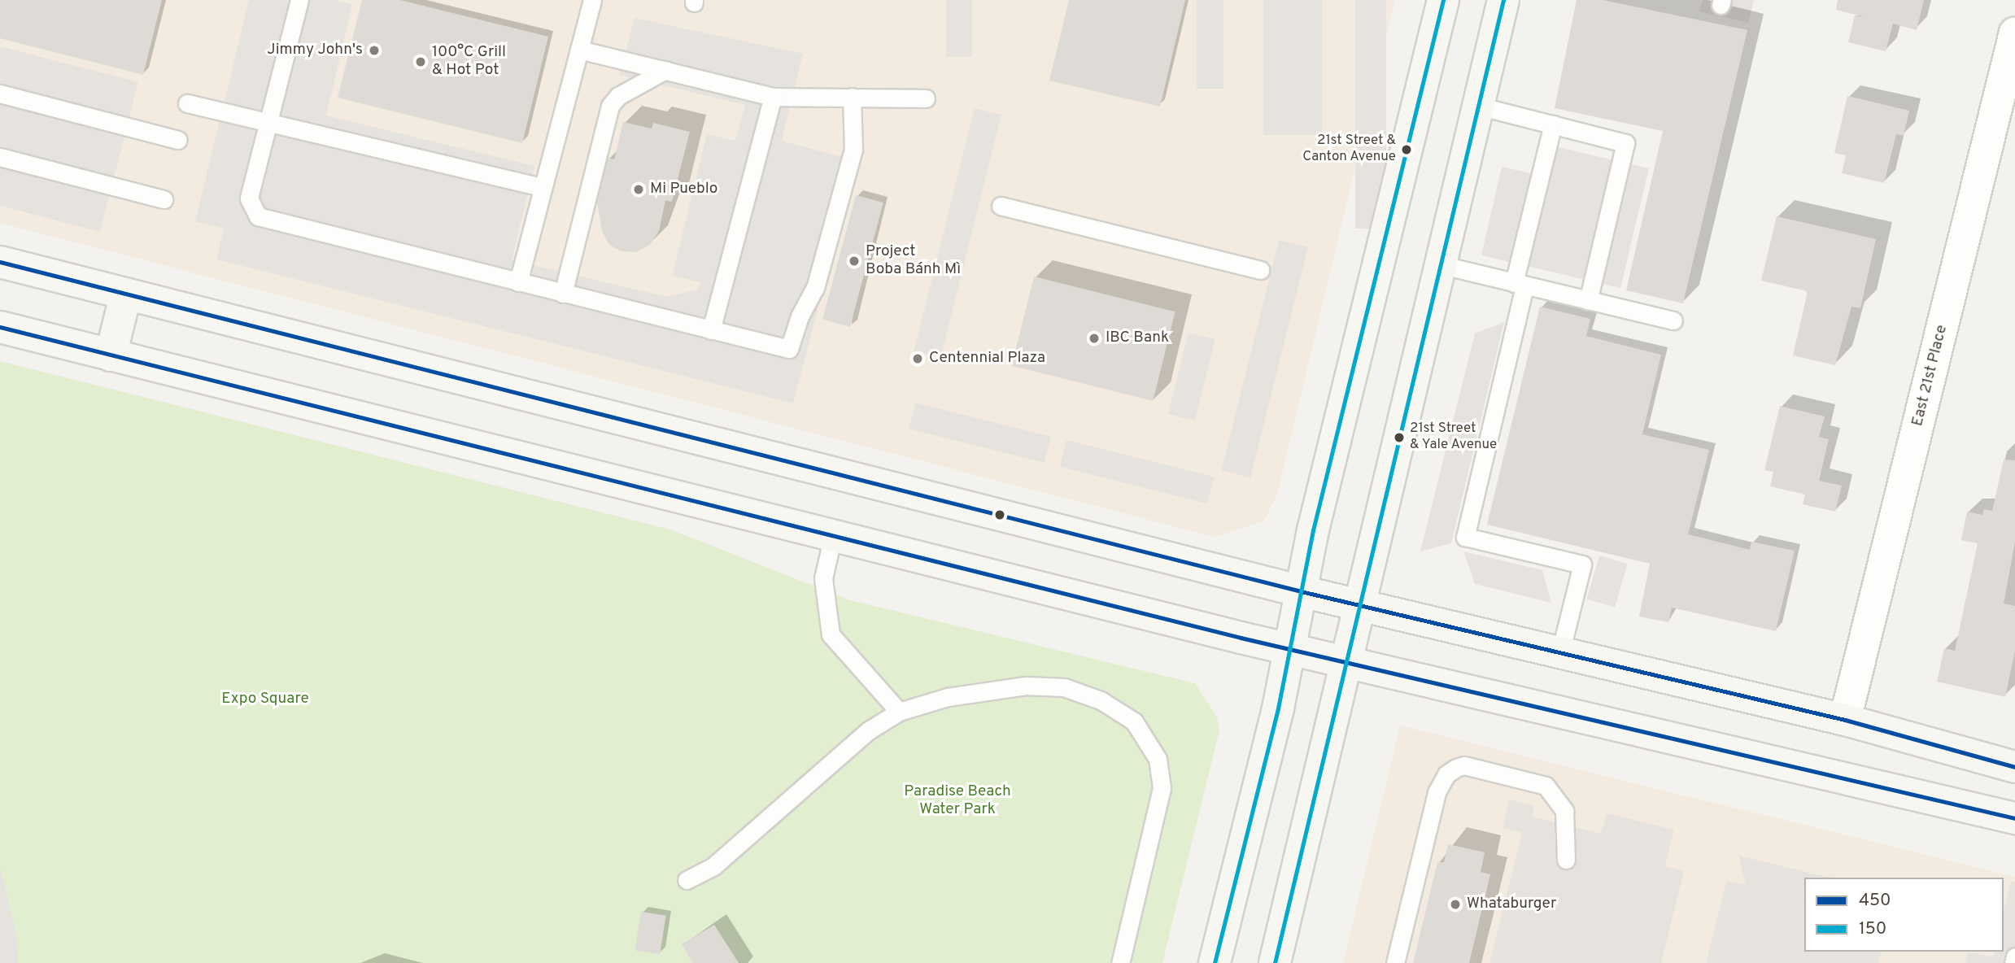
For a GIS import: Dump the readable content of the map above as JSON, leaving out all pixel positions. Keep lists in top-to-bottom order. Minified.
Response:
{"streets":{"street":["East 21st Place"]},"parks":["Expo Square","Paradise Beach Water Park"],"places":["Jimmy John's","100°C Grill & Hot Pot","21st Street & Canton Avenue","Mi Pueblo","Project Boba Bánh Mì","IBC Bank","Centennial Plaza","21st Street & Yale Avenue","Whataburger"],"lines":["transit line 150","transit line 450"],"legend":["450","150"]}
